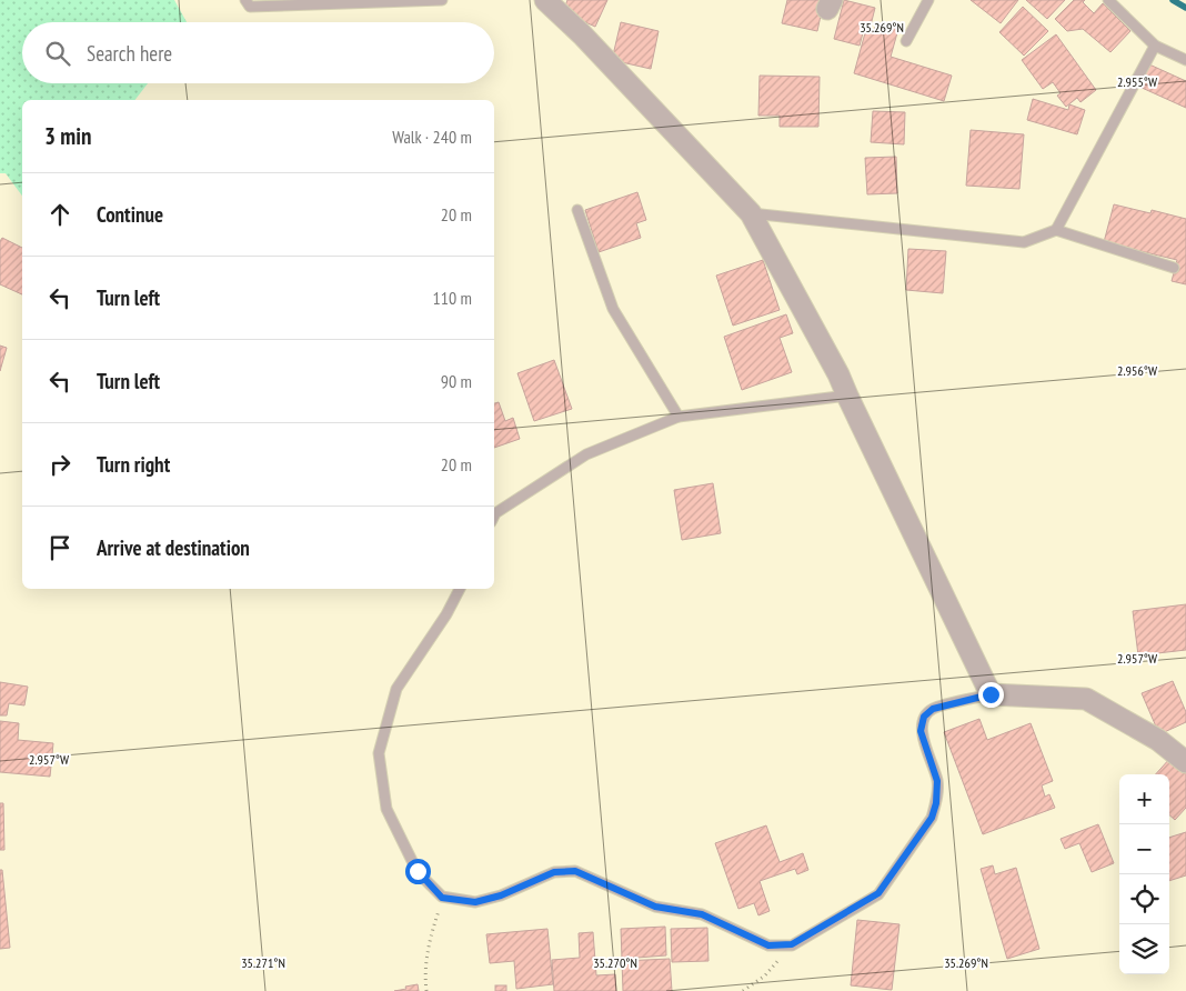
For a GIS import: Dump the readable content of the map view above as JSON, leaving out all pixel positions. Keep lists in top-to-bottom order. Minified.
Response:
{"page":{"search":"Search here","heading":["3 min","Walk · 240 m"],"list":[["Continue","20 m"],["Turn left","110 m"],["Turn left","90 m"],["Turn right","20 m"],"Arrive at destination"],"map_buttons":["+","−"]},"coordinates":["35.269°N","2.955°W","2.956°W","2.957°W","35.271°N","35.270°N"]}
